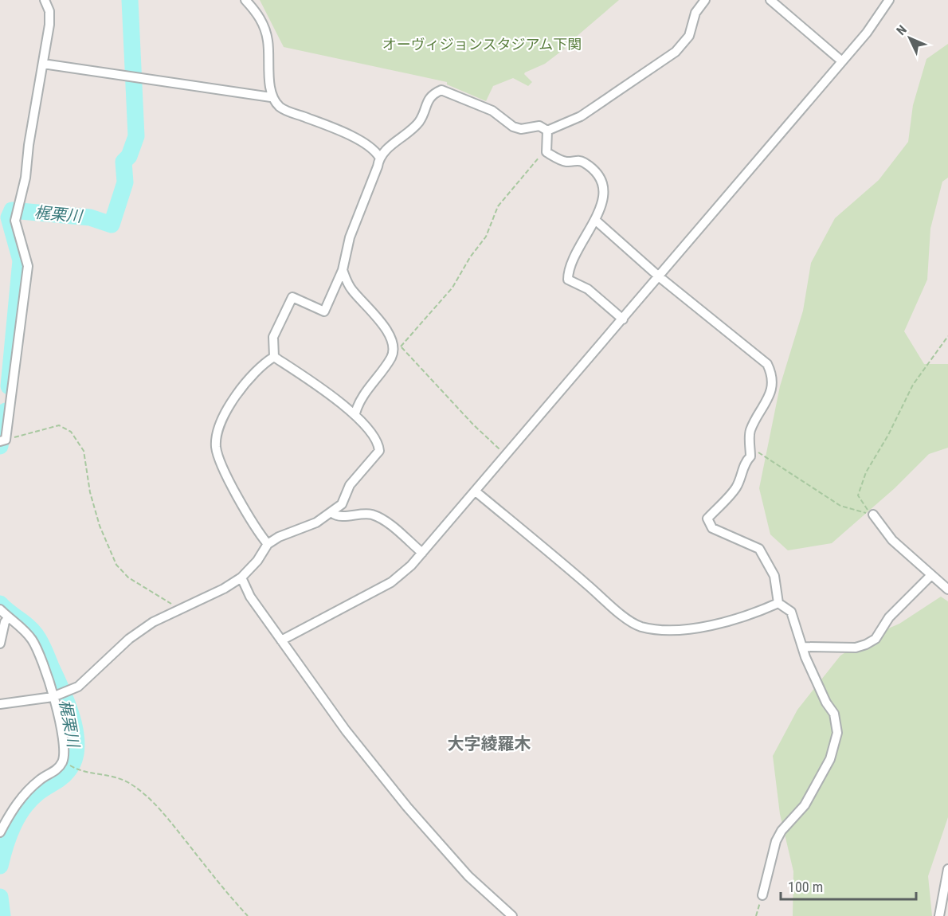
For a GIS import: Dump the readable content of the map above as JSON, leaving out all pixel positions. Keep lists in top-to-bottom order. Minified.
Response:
{"districts":["大字綾羅木"],"water":["梶栗川"],"parks":["オーヴィジョンスタジアム下関"],"scale_bar":"100 m","north":"top left"}
